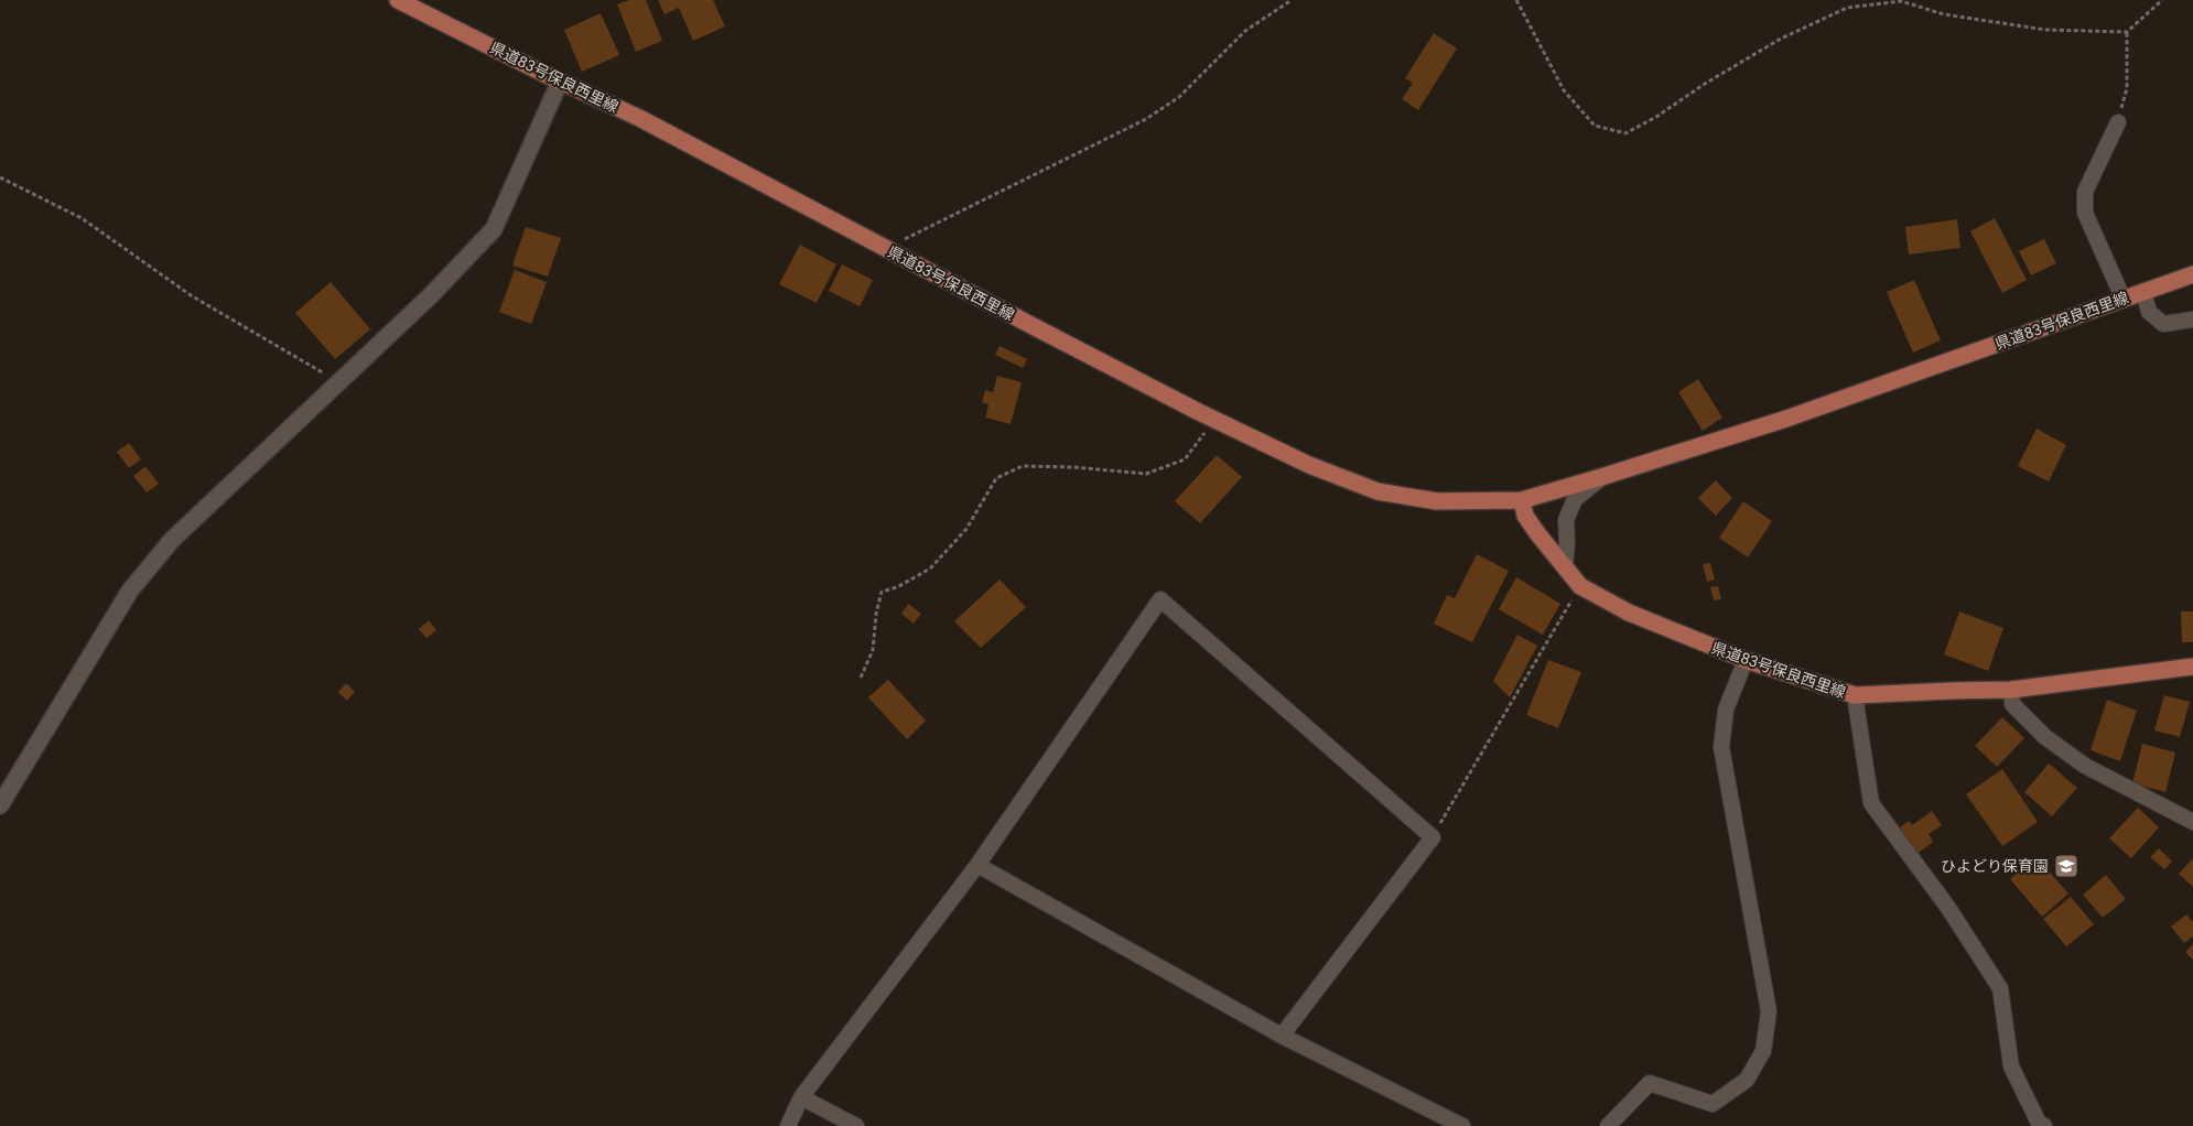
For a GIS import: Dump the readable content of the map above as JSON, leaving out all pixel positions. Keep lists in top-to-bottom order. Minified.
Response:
{"streets":{"main road":["県道83号保良西里線"]},"places":{"school or university":["ひよどり保育園"]}}
